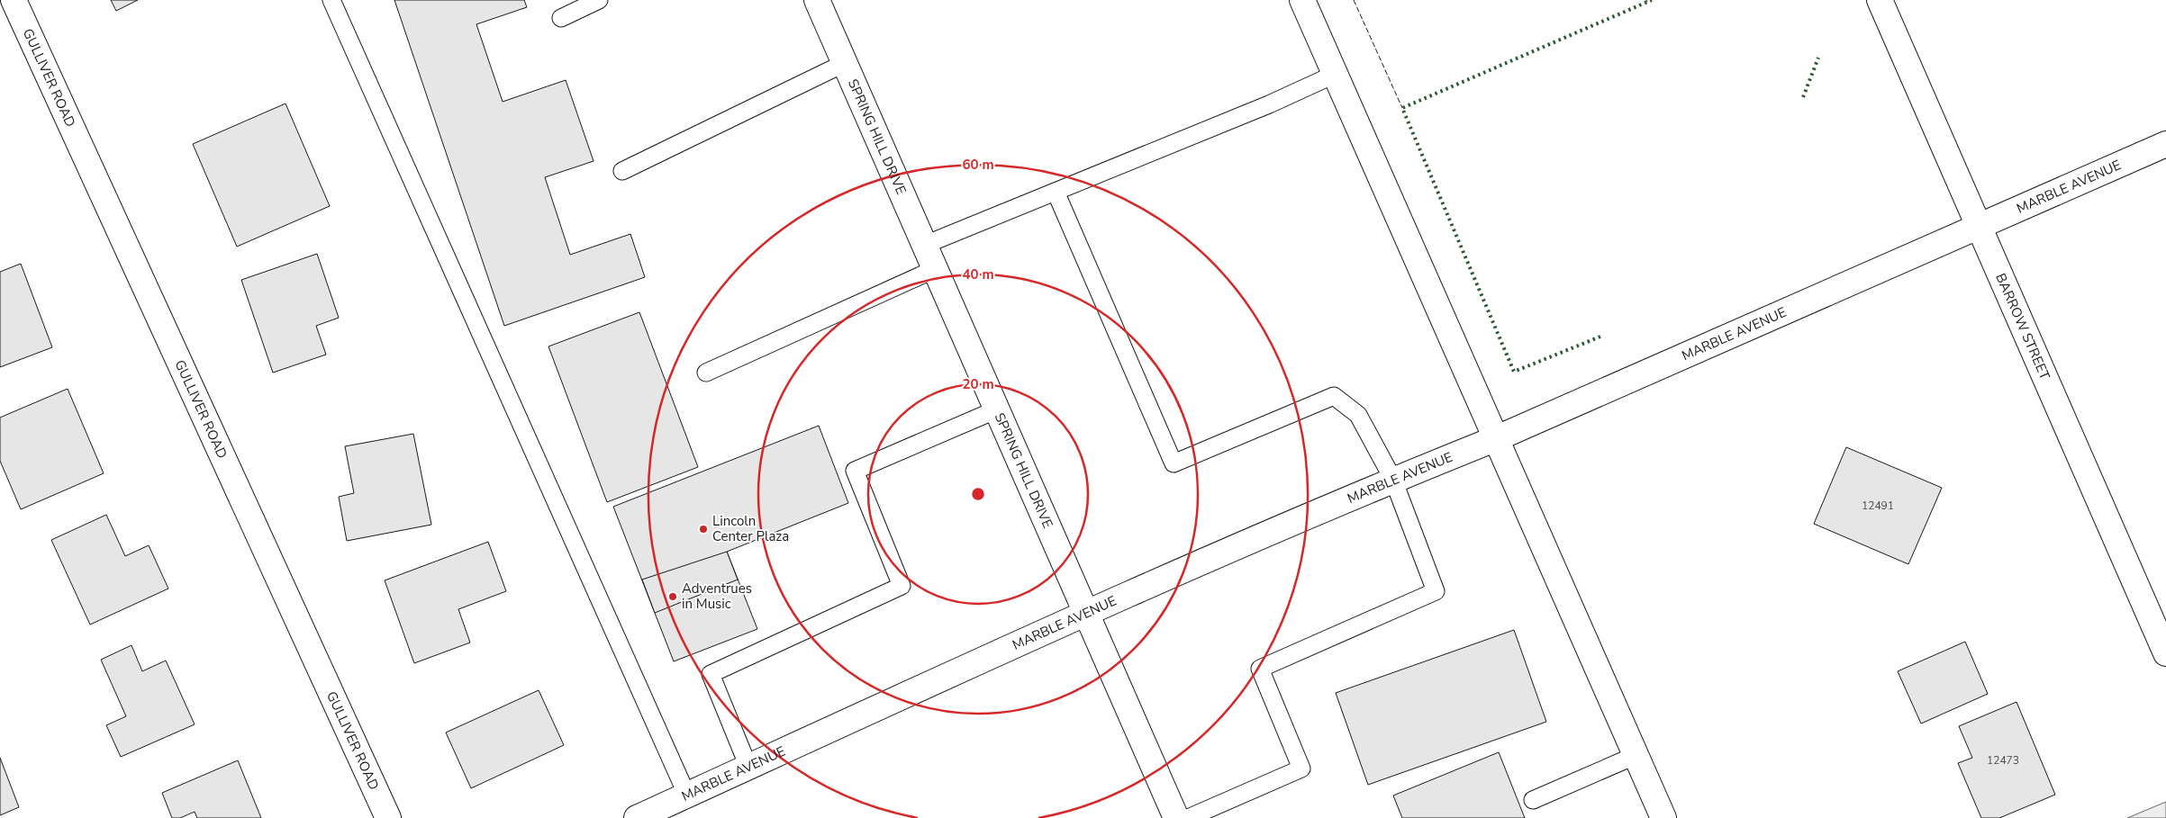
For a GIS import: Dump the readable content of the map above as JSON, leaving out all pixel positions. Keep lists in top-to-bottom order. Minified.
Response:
{"streets":{"street":["GULLIVER ROAD","SPRING HILL DRIVE","MARBLE AVENUE","BARROW STREET"]},"crossings":[["SPRING HILL DRIVE","MARBLE AVENUE"],["MARBLE AVENUE","BARROW STREET"]],"places":["Lincoln Center Plaza","Adventrues in Music"],"house_numbers":["12491","12473"],"rings":["60 m","40 m","20 m"]}
